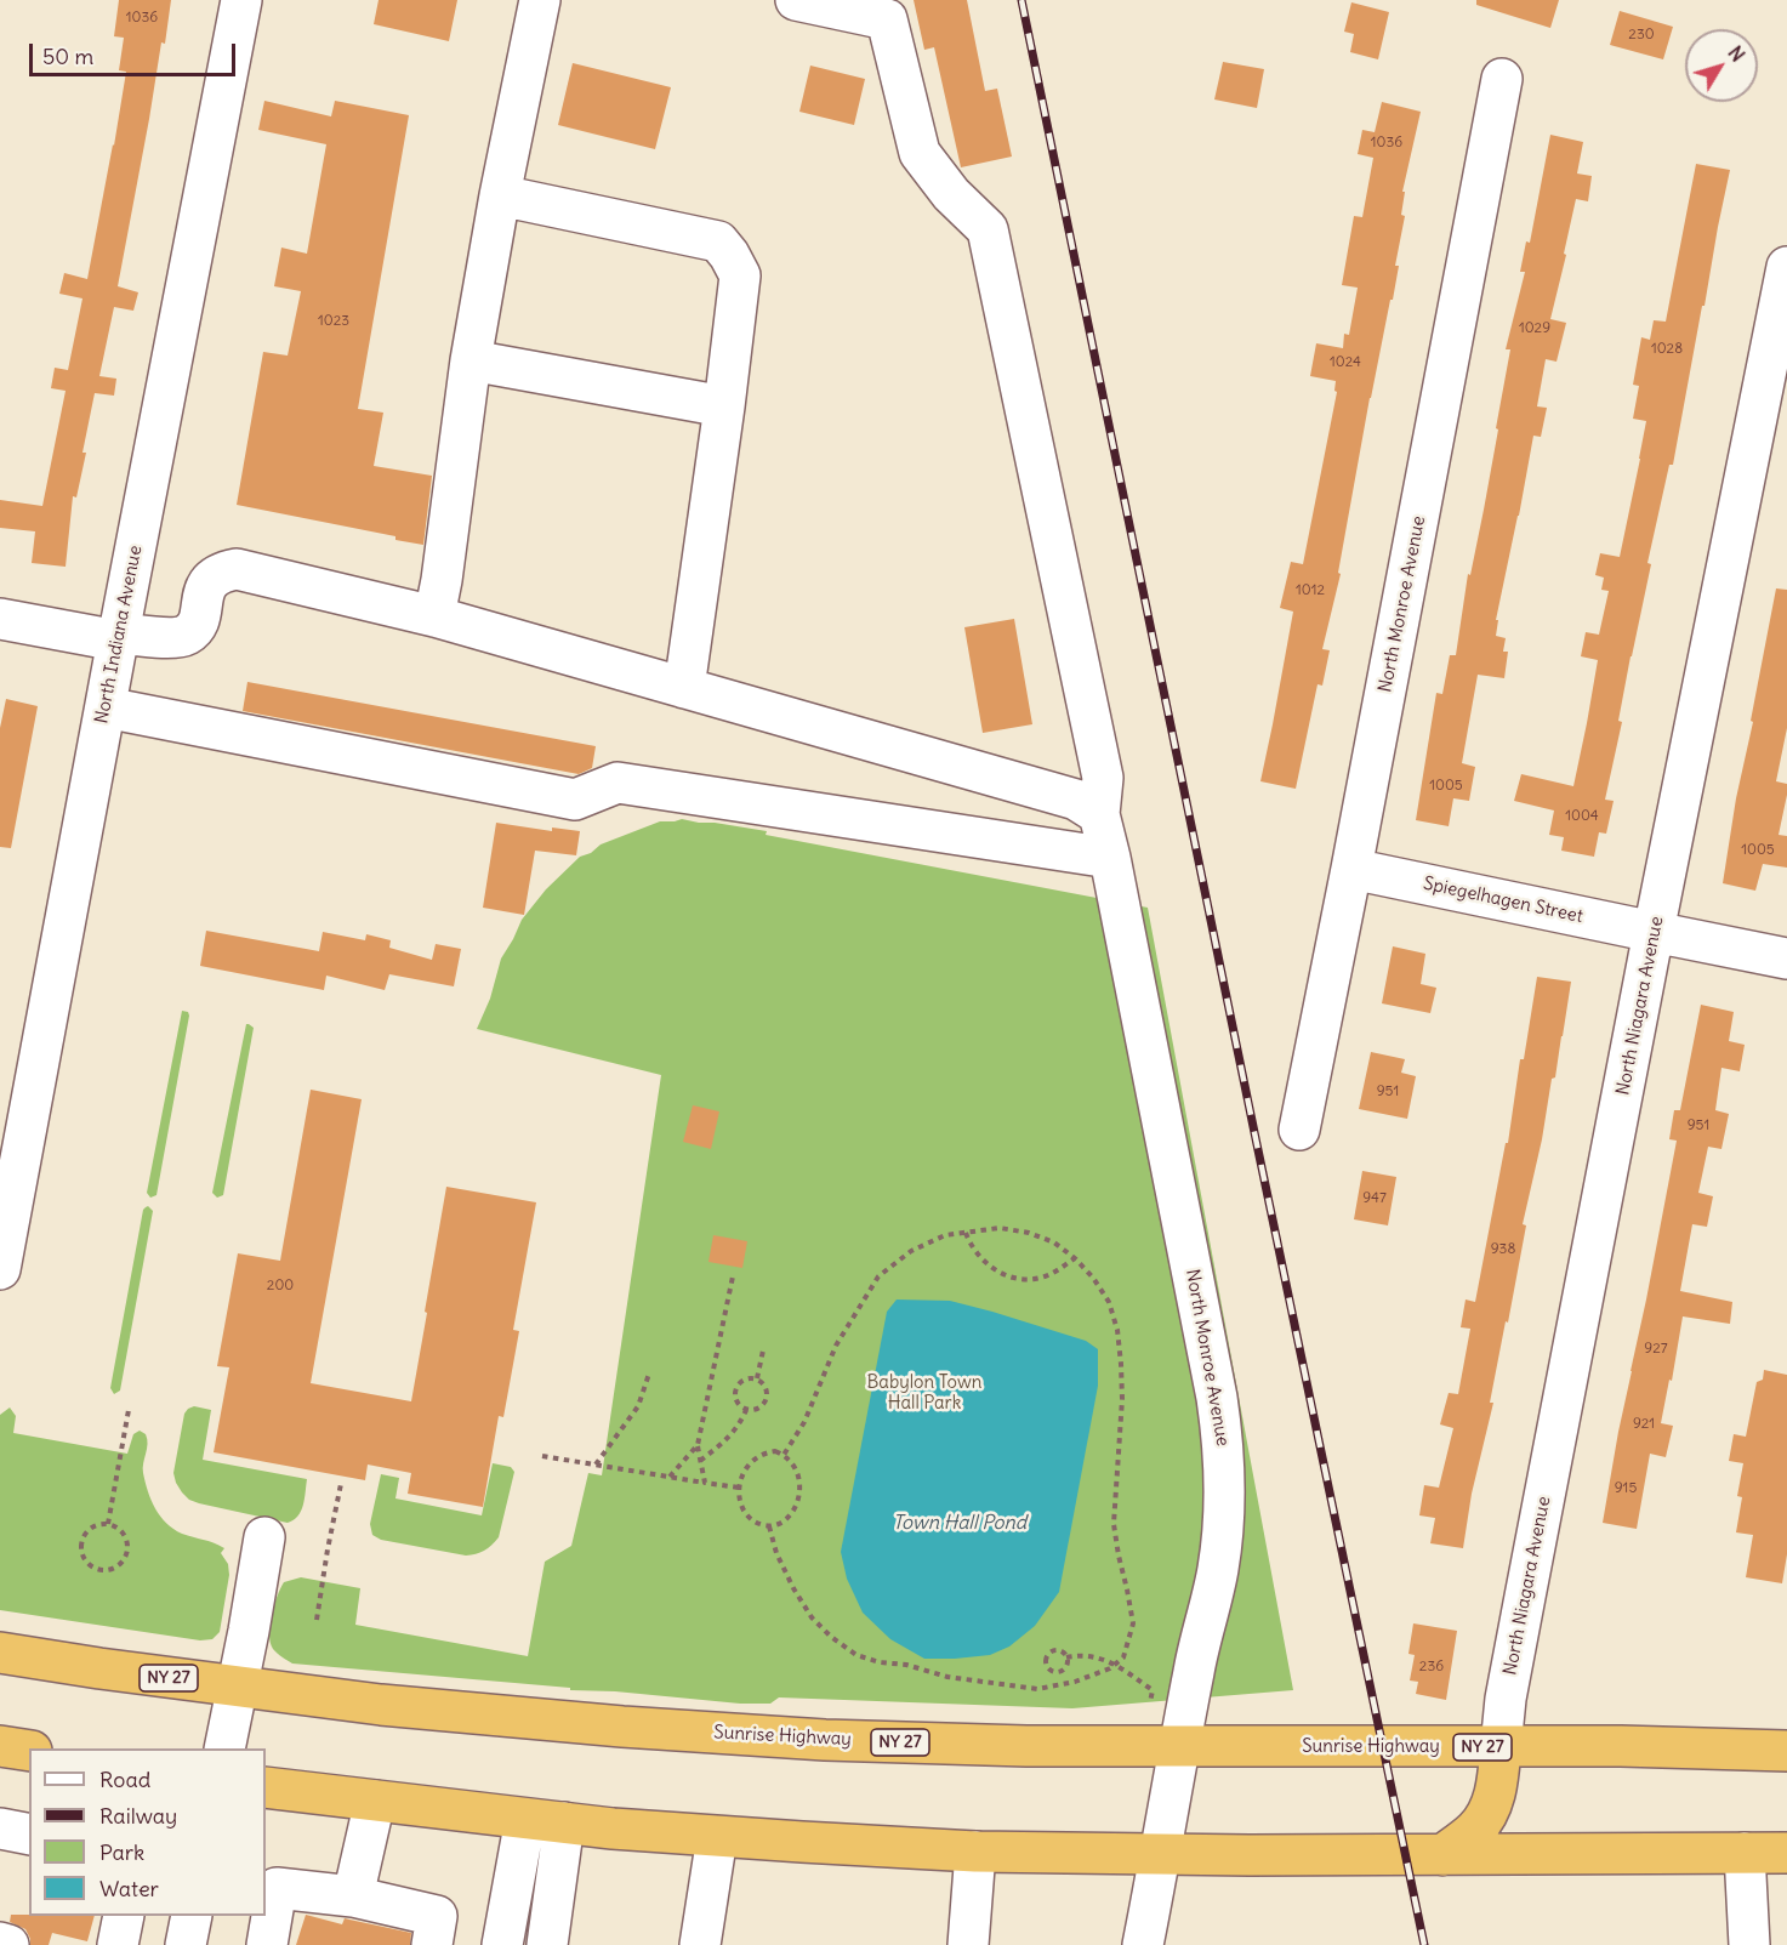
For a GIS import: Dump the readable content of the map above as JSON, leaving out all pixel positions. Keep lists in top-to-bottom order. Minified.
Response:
{"streets":{"highway":["NY 27","Sunrise Highway"],"street":["North Monroe Avenue","North Indiana Avenue","Spiegelhagen Street","North Niagara Avenue"]},"crossings":[["North Monroe Avenue","Spiegelhagen Street"],["North Monroe Avenue","Sunrise Highway"],["Spiegelhagen Street","North Niagara Avenue"],["North Niagara Avenue","Sunrise Highway"]],"water":["Town Hall Pond"],"parks":["Babylon Town Hall Park"],"house_numbers":["1036","230","1036","1023","1029","1028","1024","1012","1005","1004","1005","951","951","947","938","200","927","921","915","236"],"legend":["Road","Railway","Park","Water"],"scale_bar":"50 m","north":"top right"}
